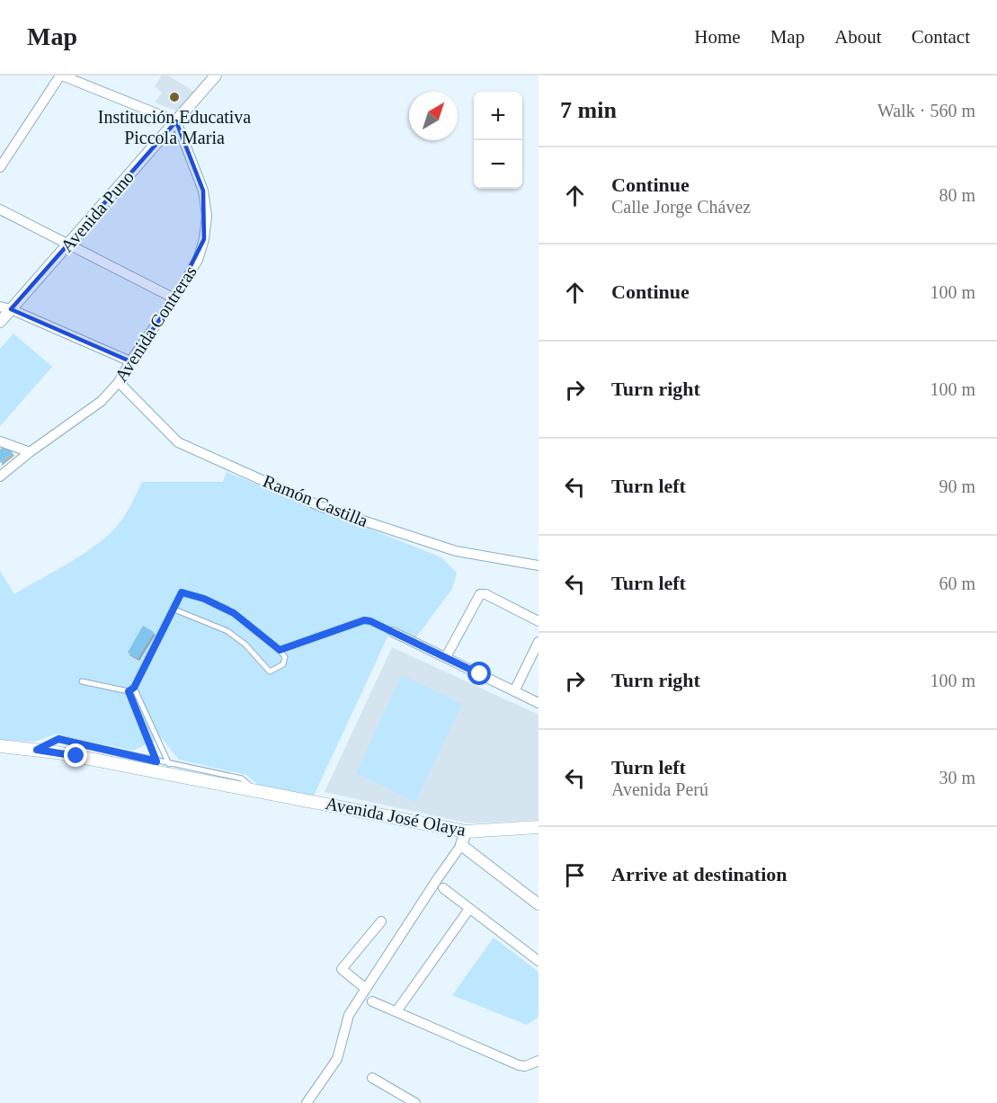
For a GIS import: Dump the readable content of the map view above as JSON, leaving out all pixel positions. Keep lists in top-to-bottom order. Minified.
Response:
{"streets":{"main road":["Avenida José Olaya"],"street":["Avenida Puno","Avenida Contreras","Ramón Castilla"]},"crossings":[["Avenida Puno","Avenida Contreras"],["Avenida Contreras","Ramón Castilla"]],"places":["Institución Educativa Piccola Maria"],"north":"top right","page":{"header":"Map","nav":["Home","Map","About","Contact"],"heading":["7 min","Walk · 560 m"],"map_buttons":["+","−"],"list":[["Continue","Calle Jorge Chávez","80 m"],["Continue","100 m"],["Turn right","100 m"],["Turn left","90 m"],["Turn left","60 m"],["Turn right","100 m"],["Turn left","Avenida Perú","30 m"],"Arrive at destination"]}}
